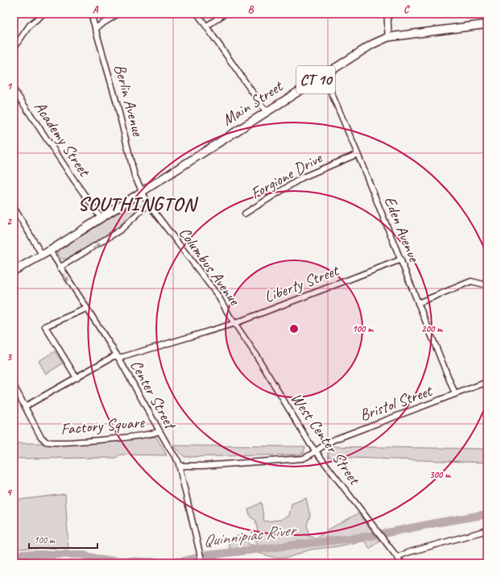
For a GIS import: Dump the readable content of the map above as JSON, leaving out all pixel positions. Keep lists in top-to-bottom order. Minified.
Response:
{"streets":{"highway":["CT 10","Main Street"],"street":["Berlin Avenue","Academy Street","Forgione Drive","Eden Avenue","Columbus Avenue","Liberty Street","Center Street","Bristol Street","Factory Square","West Center Street"]},"crossings":[["CT 10","Main Street"],["CT 10","Center Street"],["Berlin Avenue","Main Street"],["Berlin Avenue","Columbus Avenue"],["Main Street","Academy Street"],["Main Street","Eden Avenue"],["Main Street","Columbus Avenue"],["Main Street","Center Street"],["Forgione Drive","Eden Avenue"],["Eden Avenue","Liberty Street"],["Eden Avenue","Bristol Street"],["Columbus Avenue","Liberty Street"],["Columbus Avenue","West Center Street"],["Liberty Street","Center Street"],["Liberty Street","Factory Square"],["Liberty Street","West Center Street"],["Center Street","Bristol Street"],["Center Street","Factory Square"],["Bristol Street","West Center Street"]],"districts":["SOUTHINGTON"],"water":["Quinnipiac River"],"scale_bar":"100 m","grid":{"columns":["A","B","C"],"rows":["1","2","3","4"]},"rings":["100 m","200 m","300 m"]}
